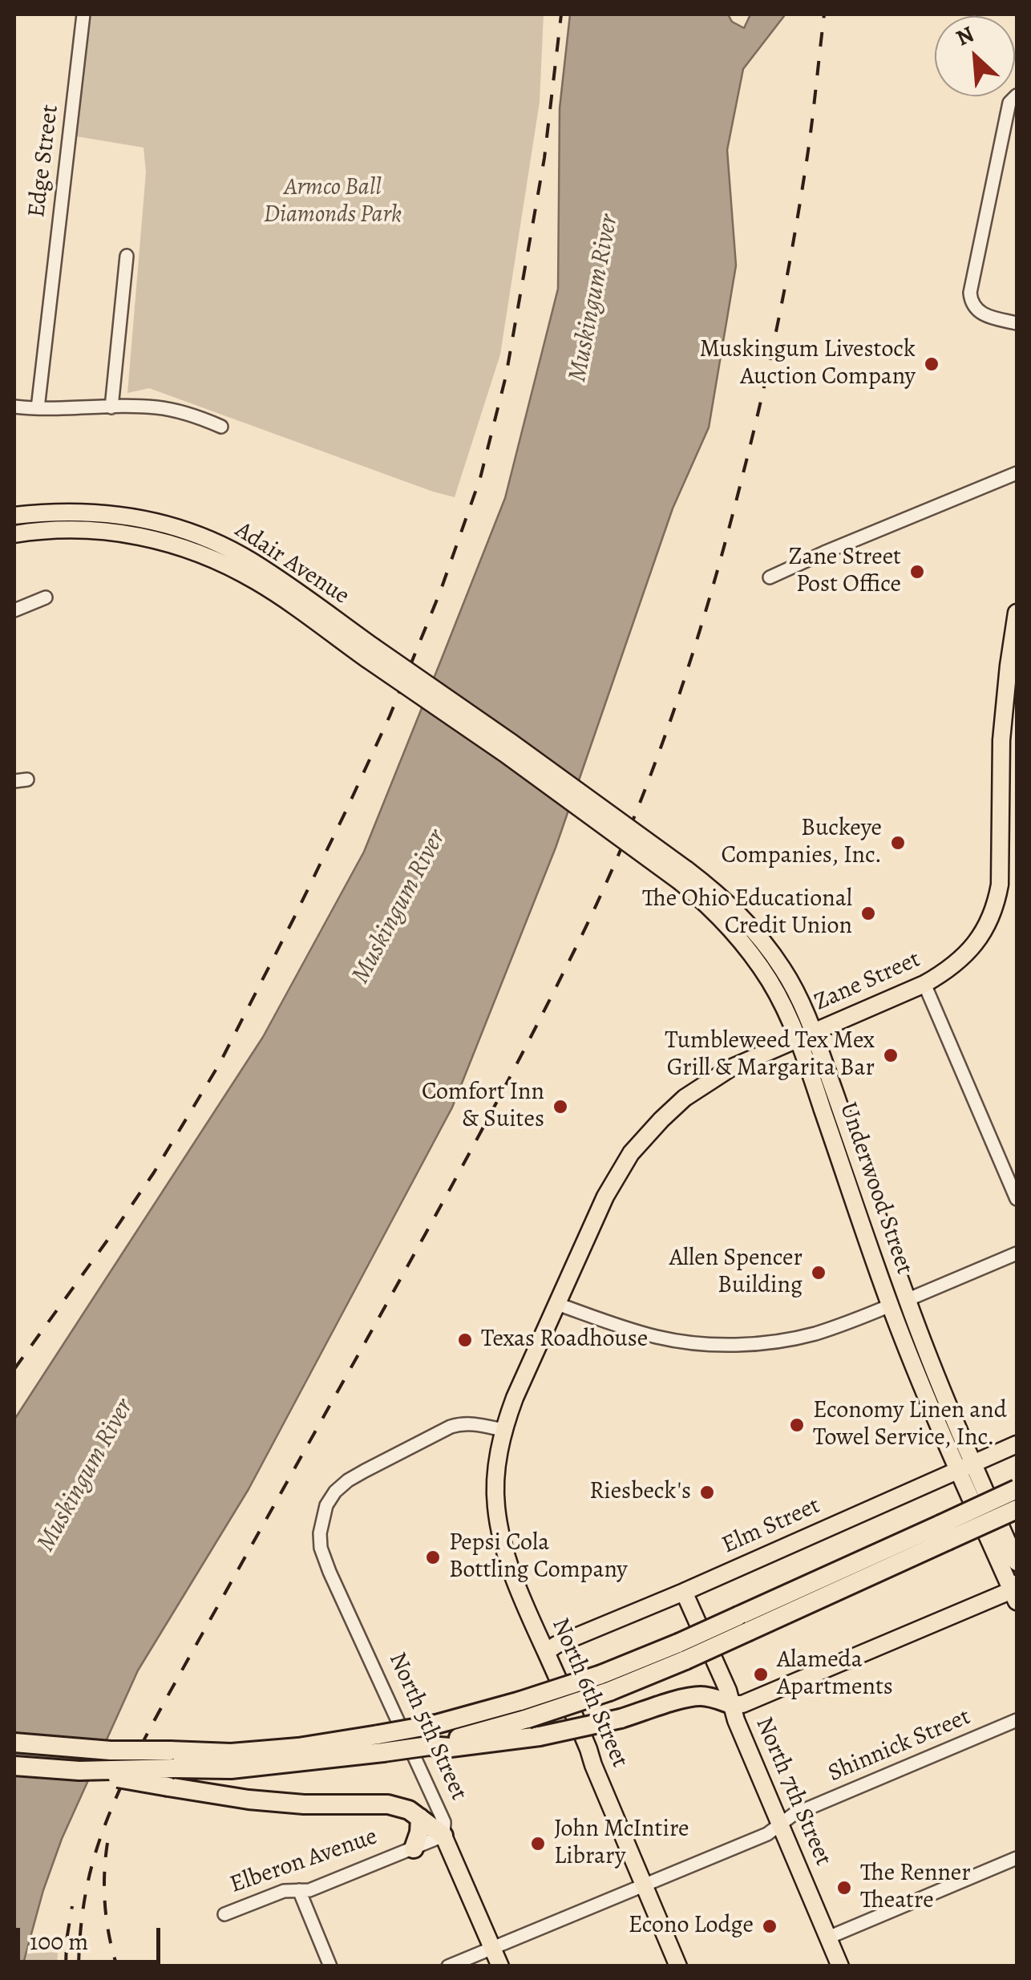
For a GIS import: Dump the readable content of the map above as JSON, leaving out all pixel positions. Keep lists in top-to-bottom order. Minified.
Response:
{"streets":{"main road":["Adair Avenue","Zane Street","Underwood Street","Elm Street","North 6th Street","North 5th Street","North 7th Street"],"street":["Edge Street","Shinnick Street","Elberon Avenue"]},"crossings":[["Adair Avenue","Underwood Street"],["Zane Street","Underwood Street"],["Zane Street","North 6th Street"],["Zane Street","North 5th Street"],["Underwood Street","Elm Street"],["Elm Street","North 6th Street"],["Elm Street","North 7th Street"],["North 6th Street","North 5th Street"],["North 6th Street","Shinnick Street"],["North 5th Street","Shinnick Street"],["North 5th Street","Elberon Avenue"],["Shinnick Street","North 7th Street"]],"water":["Muskingum River"],"parks":["Armco Ball Diamonds Park"],"places":["Muskingum Livestock Auction Company","Zane Street Post Office","Buckeye Companies, Inc.","The Ohio Educational Credit Union","Tumbleweed Tex Mex Grill & Margarita Bar","Comfort Inn & Suites","Allen Spencer Building","Texas Roadhouse","Economy Linen and Towel Service, Inc.","Riesbeck's","Pepsi Cola Bottling Company","Alameda Apartments","John McIntire Library","The Renner Theatre","Econo Lodge"],"scale_bar":"100 m","north":"top left"}
